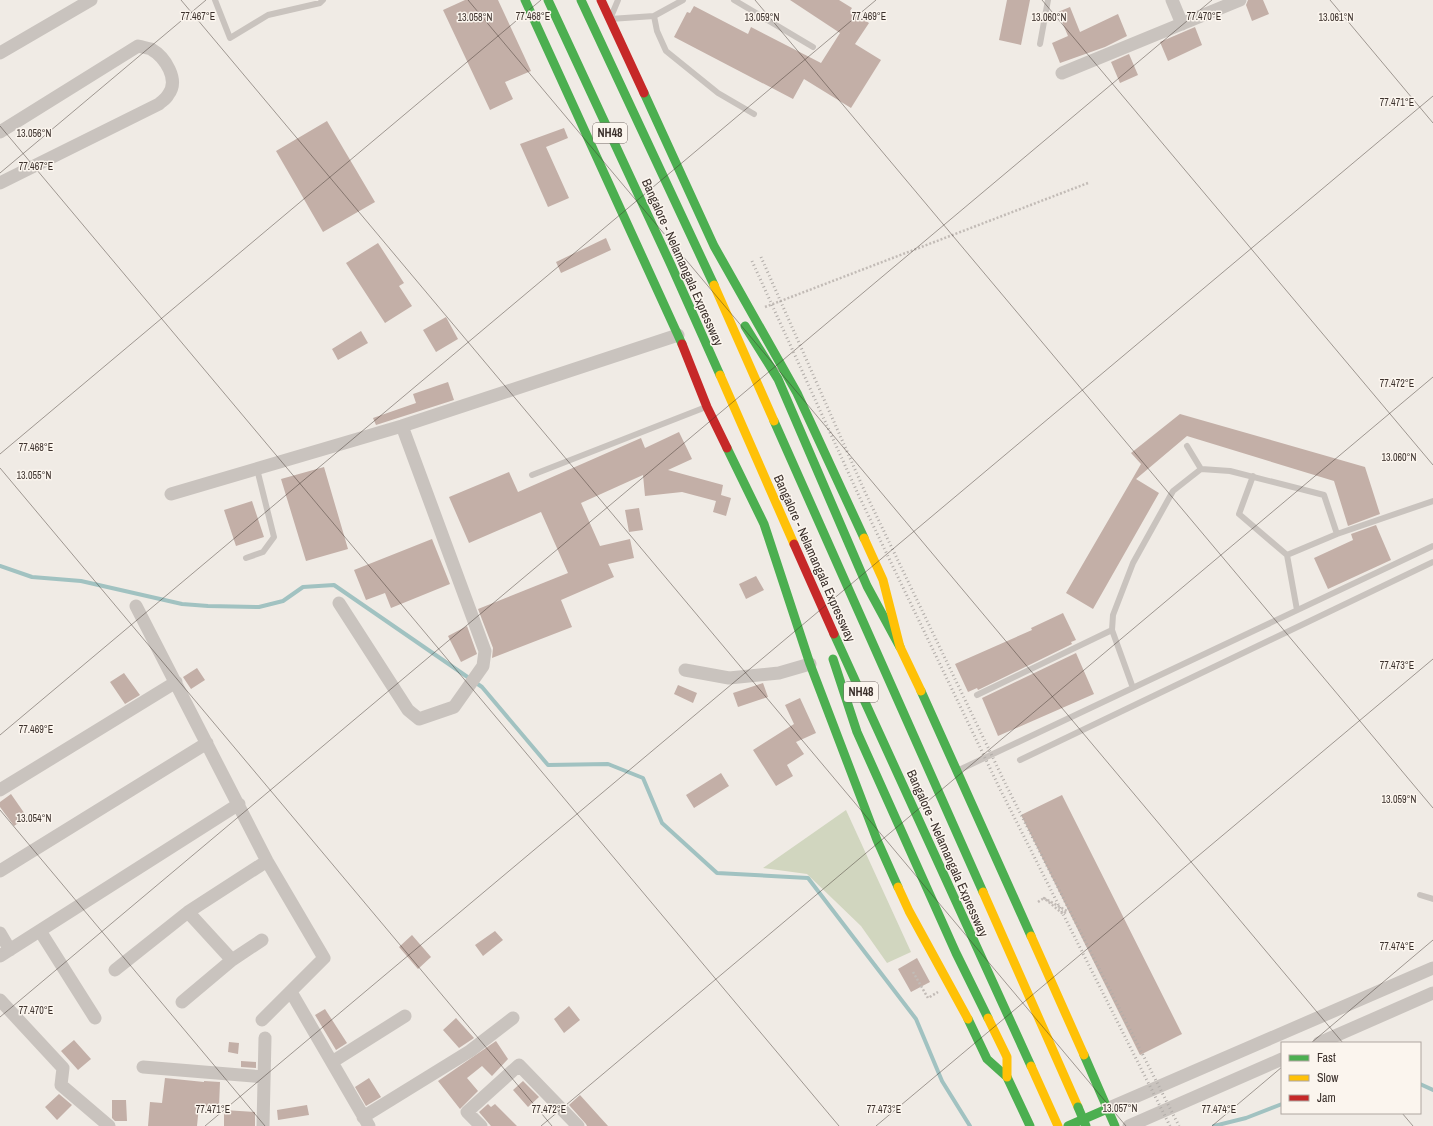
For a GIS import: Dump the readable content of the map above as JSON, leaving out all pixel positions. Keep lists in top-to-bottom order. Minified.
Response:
{"streets":{"main road":["NH48","Bangalore - Nelamangala Expressway"]},"legend":["Fast","Slow","Jam"],"coordinates":["77.468°E","77.469°E","77.470°E","77.467°E","13.061°N","13.058°N","13.059°N","13.060°N","77.471°E","13.056°N","77.472°E","13.055°N","77.473°E","13.054°N","77.474°E","13.057°N"]}
